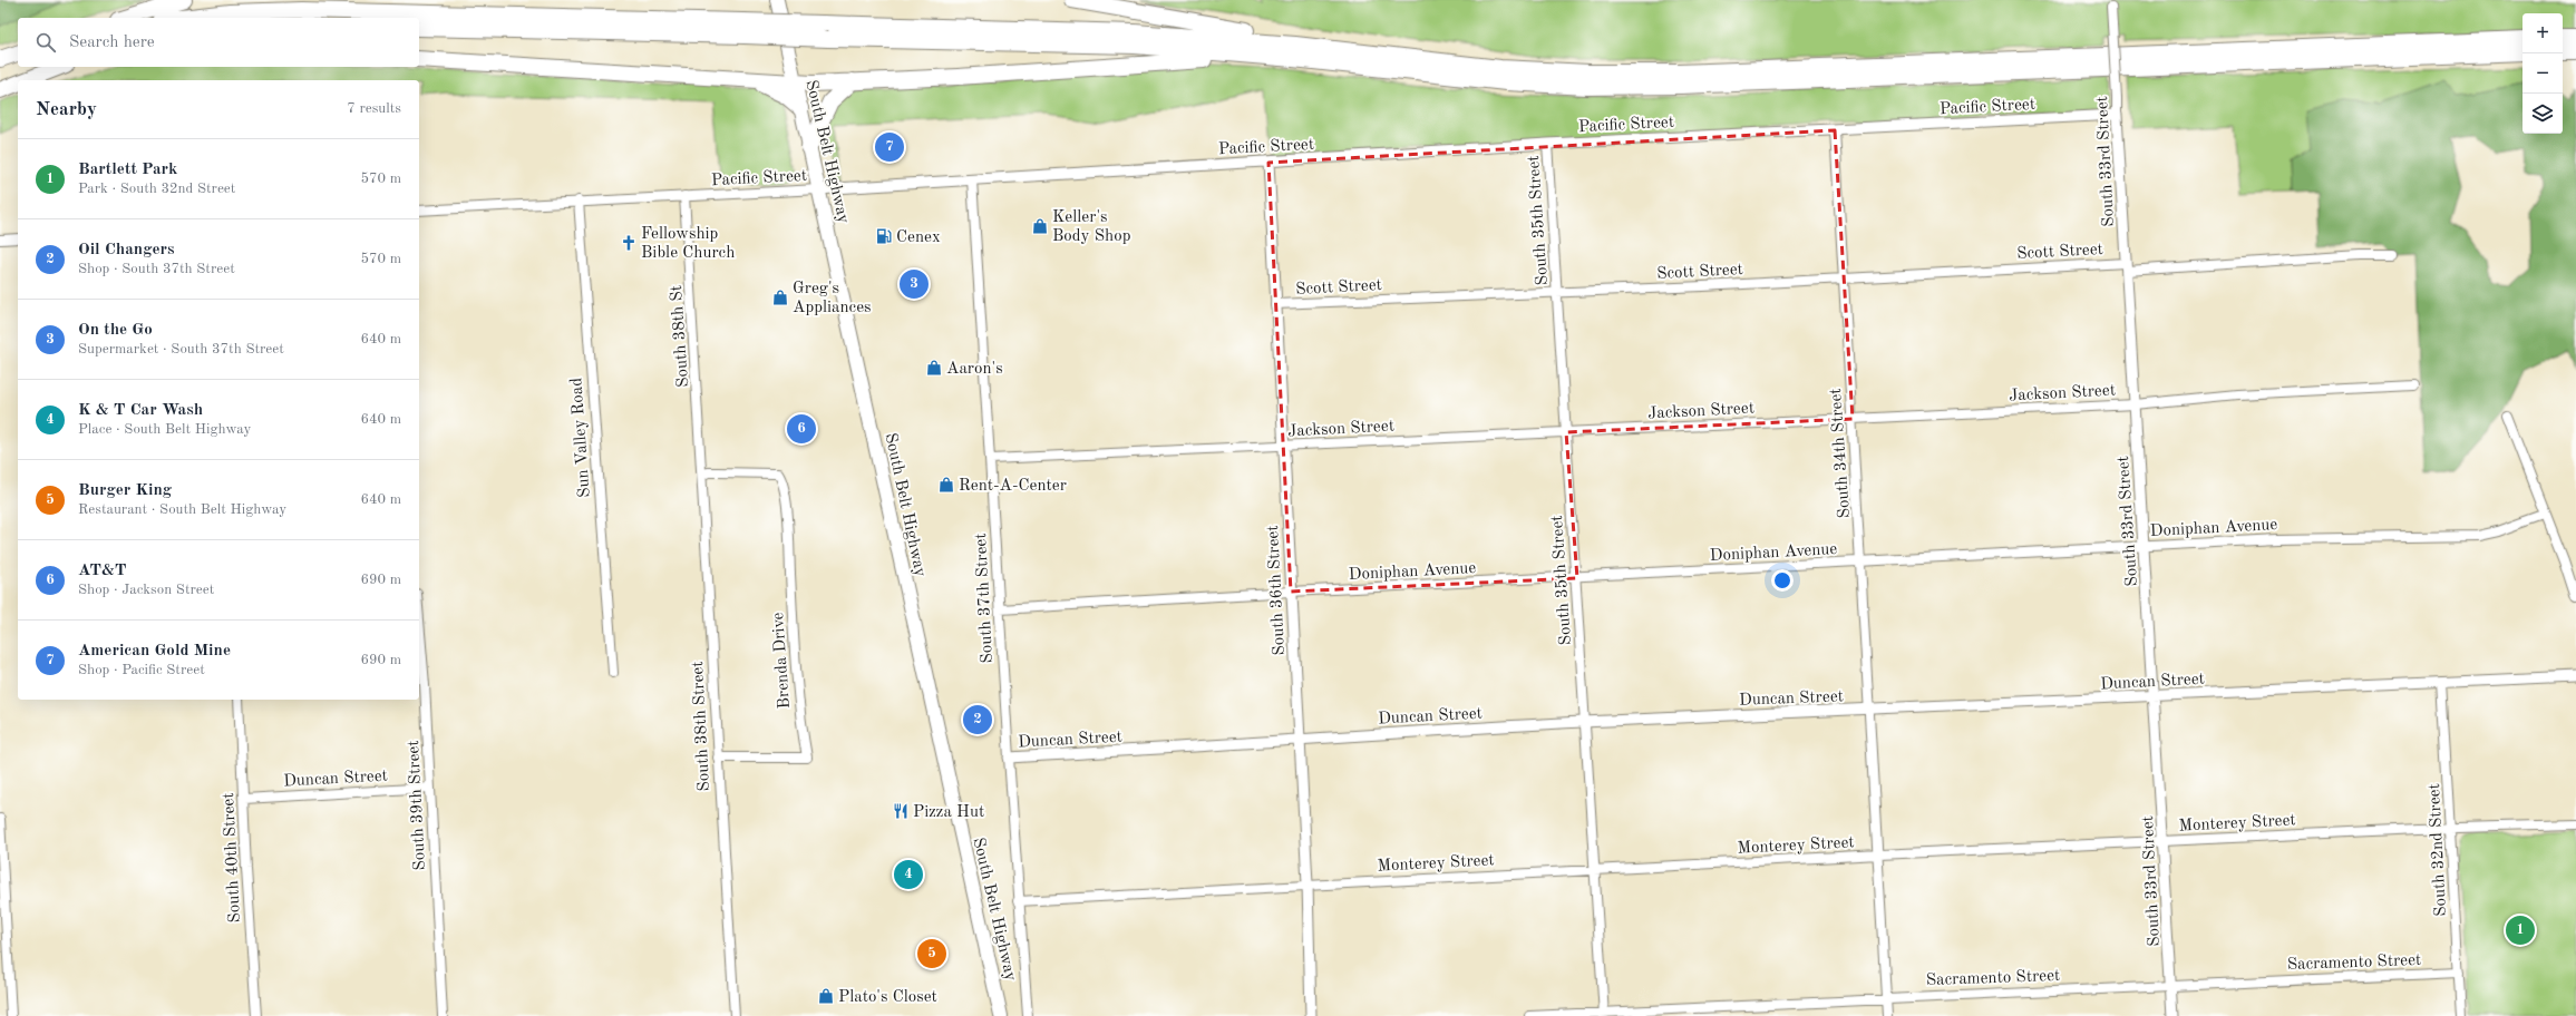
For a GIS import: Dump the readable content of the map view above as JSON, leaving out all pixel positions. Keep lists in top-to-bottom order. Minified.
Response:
{"streets":{"main road":["South Belt Highway"],"street":["Pacific Street","South 33rd Street","South 35th Street","Scott Street","South 38th St","Jackson Street","Sun Valley Road","South 34th Street","Doniphan Avenue","South 36th Street","South 37th Street","Brenda Drive","Duncan Street","South 38th Street","South 39th Street","Monterey Street","South 32nd Street","South 40th Street","Sacramento Street"]},"crossings":[["Pacific Street","South Belt Highway"],["Pacific Street","South 33rd Street"],["Pacific Street","South 35th Street"],["Pacific Street","South 38th St"],["Pacific Street","Sun Valley Road"],["Pacific Street","South 34th Street"],["Pacific Street","South 36th Street"],["Pacific Street","South 37th Street"],["South 33rd Street","Scott Street"],["South 33rd Street","Jackson Street"],["South 33rd Street","Doniphan Avenue"],["South 33rd Street","Duncan Street"],["South 33rd Street","Monterey Street"],["South 33rd Street","Sacramento Street"],["South 35th Street","Scott Street"],["South 35th Street","Jackson Street"],["South 35th Street","Doniphan Avenue"],["South 35th Street","Duncan Street"],["South 35th Street","Monterey Street"],["South 35th Street","Sacramento Street"],["Scott Street","South 34th Street"],["Scott Street","South 36th Street"],["South 38th St","Brenda Drive"],["South 38th St","South 38th Street"],["Jackson Street","South 34th Street"],["Jackson Street","South 36th Street"],["Jackson Street","South 37th Street"],["South 34th Street","Doniphan Avenue"],["South 34th Street","Duncan Street"],["South 34th Street","Monterey Street"],["South 34th Street","Sacramento Street"],["Doniphan Avenue","South 36th Street"],["Doniphan Avenue","South 37th Street"],["South 36th Street","Duncan Street"],["South 36th Street","Monterey Street"],["South 37th Street","Duncan Street"],["South 37th Street","Monterey Street"],["Brenda Drive","South 38th Street"],["Duncan Street","South 39th Street"],["Duncan Street","South 32nd Street"],["Duncan Street","South 40th Street"],["Monterey Street","South 32nd Street"],["South 32nd Street","Sacramento Street"]],"places":{"shop":["Keller's Body Shop","Greg's Appliances","Aaron's","Rent-A-Center","Plato's Closet"],"fuel station":["Cenex"],"church":["Fellowship Bible Church"],"restaurant":["Pizza Hut"]},"page":{"map_buttons":["+","−"],"search":"Search here","heading":["Nearby","7 results"],"pins":["7","3","6","2","4","1","5"],"list":[{"mark":"1","name":"Bartlett Park","note":"Park · South 32nd Street","value":"570 m"},{"mark":"2","name":"Oil Changers","note":"Shop · South 37th Street","value":"570 m"},{"mark":"3","name":"On the Go","note":"Supermarket · South 37th Street","value":"640 m"},{"mark":"4","name":"K & T Car Wash","note":"Place · South Belt Highway","value":"640 m"},{"mark":"5","name":"Burger King","note":"Restaurant · South Belt Highway","value":"640 m"},{"mark":"6","name":"AT&T","note":"Shop · Jackson Street","value":"690 m"},{"mark":"7","name":"American Gold Mine","note":"Shop · Pacific Street","value":"690 m"}]}}
